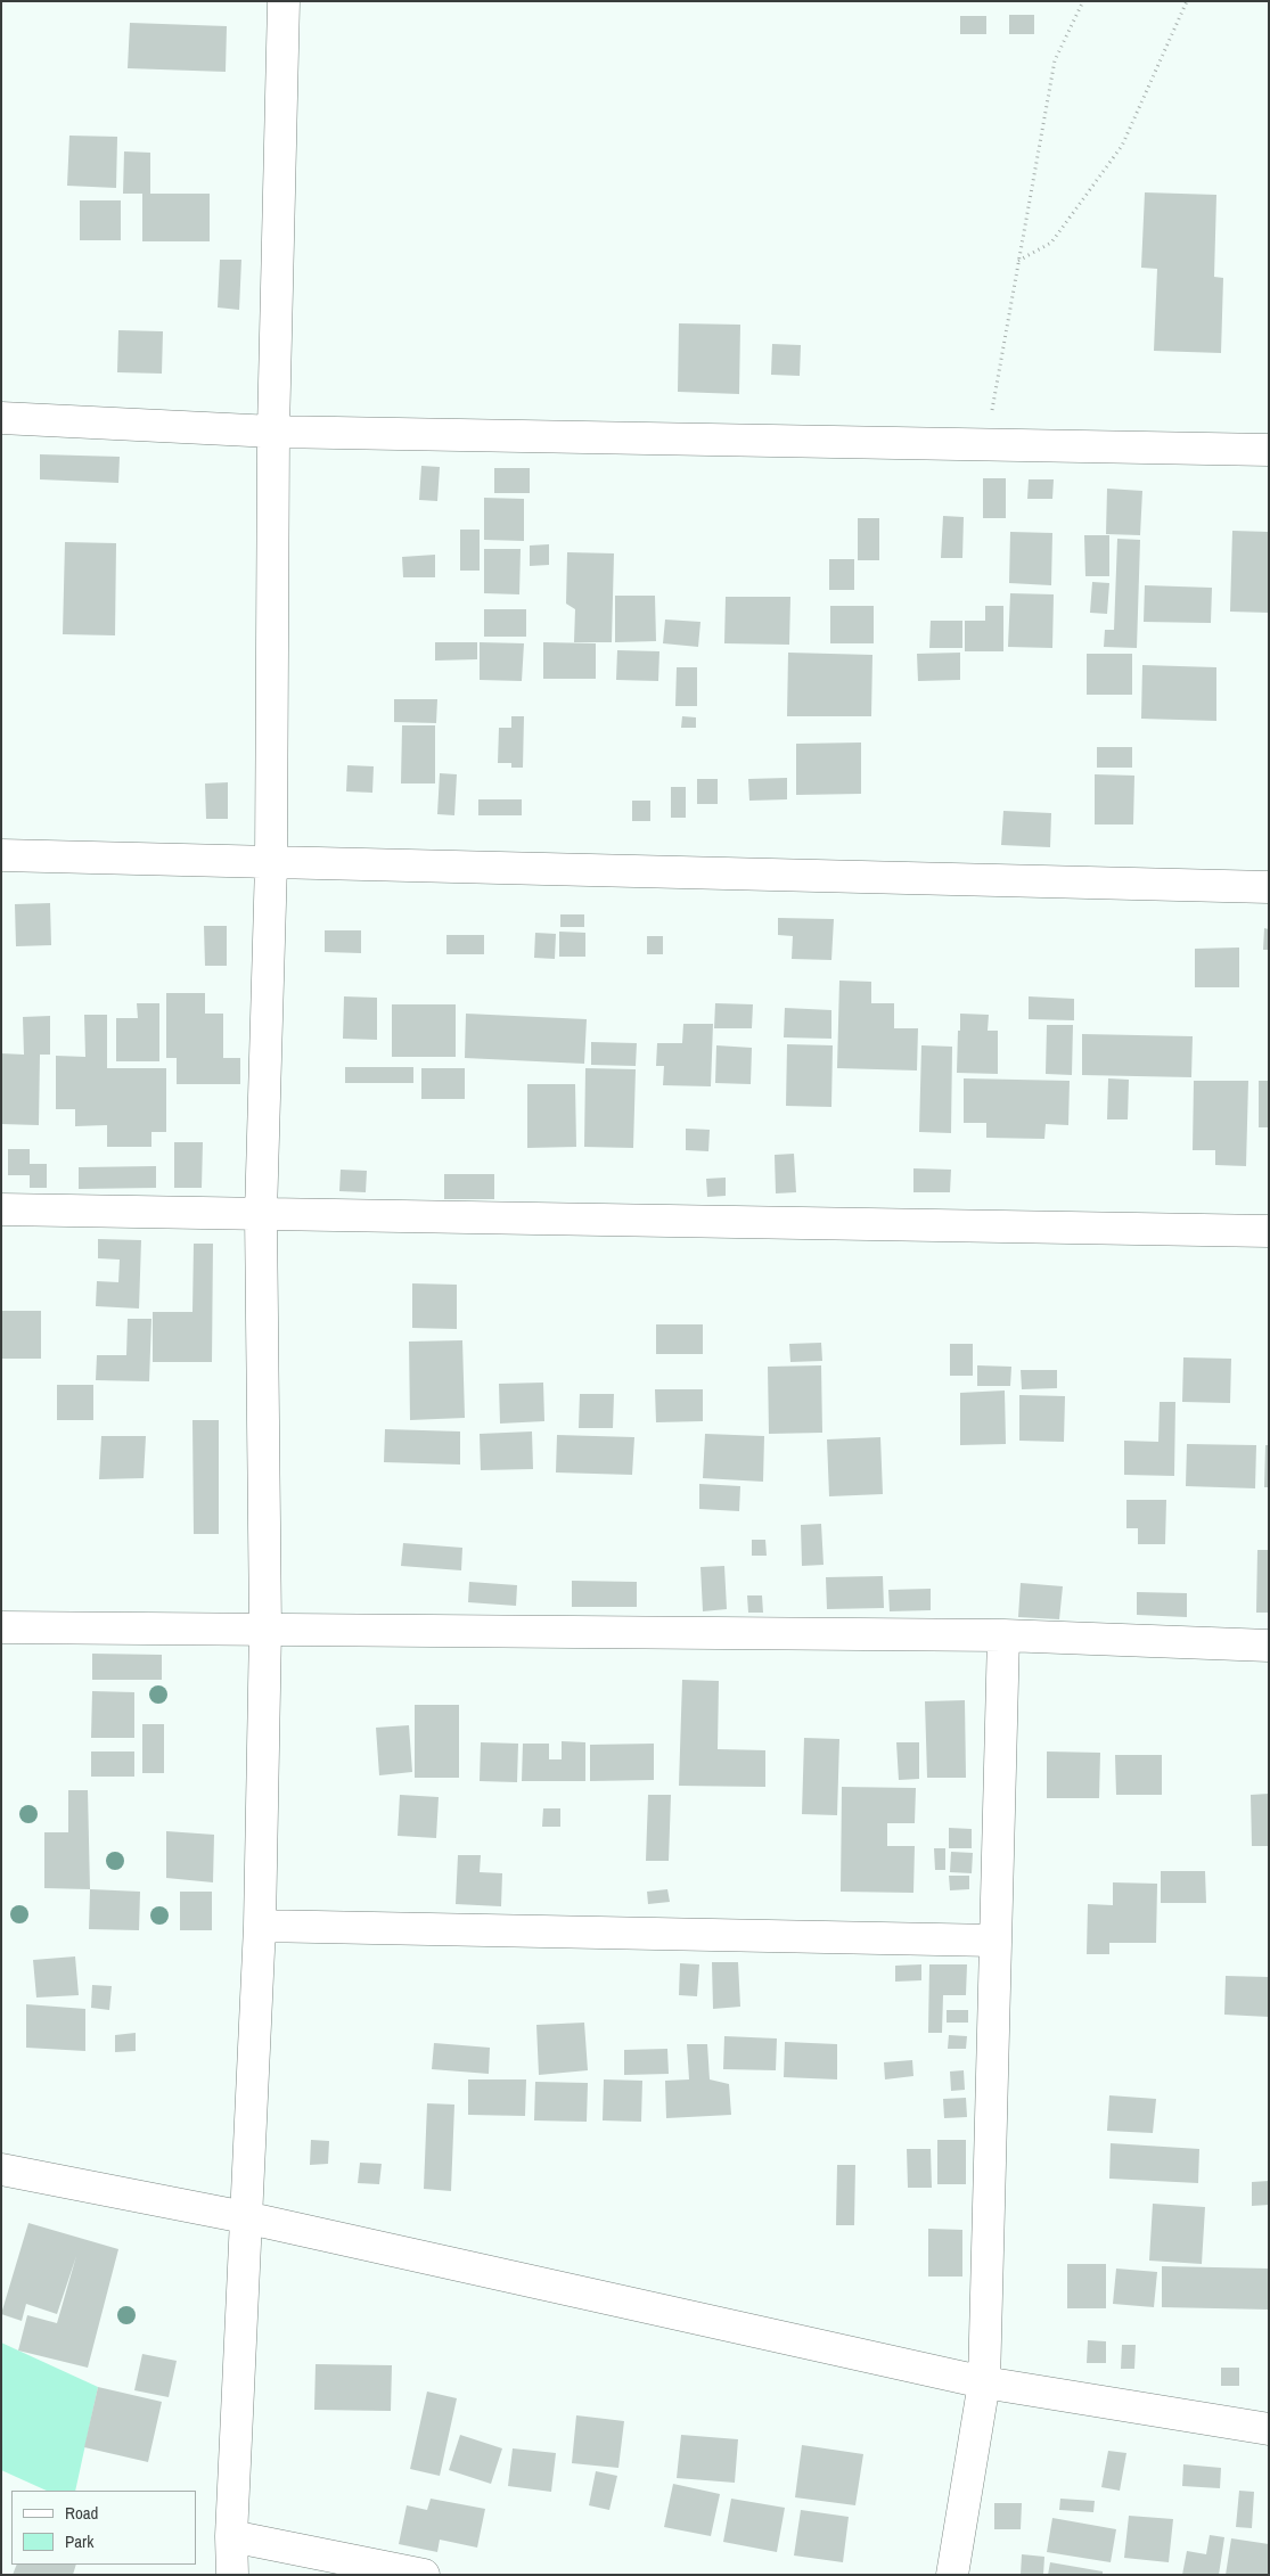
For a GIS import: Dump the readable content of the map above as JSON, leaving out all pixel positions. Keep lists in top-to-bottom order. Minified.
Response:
{"legend":["Road","Park"]}
